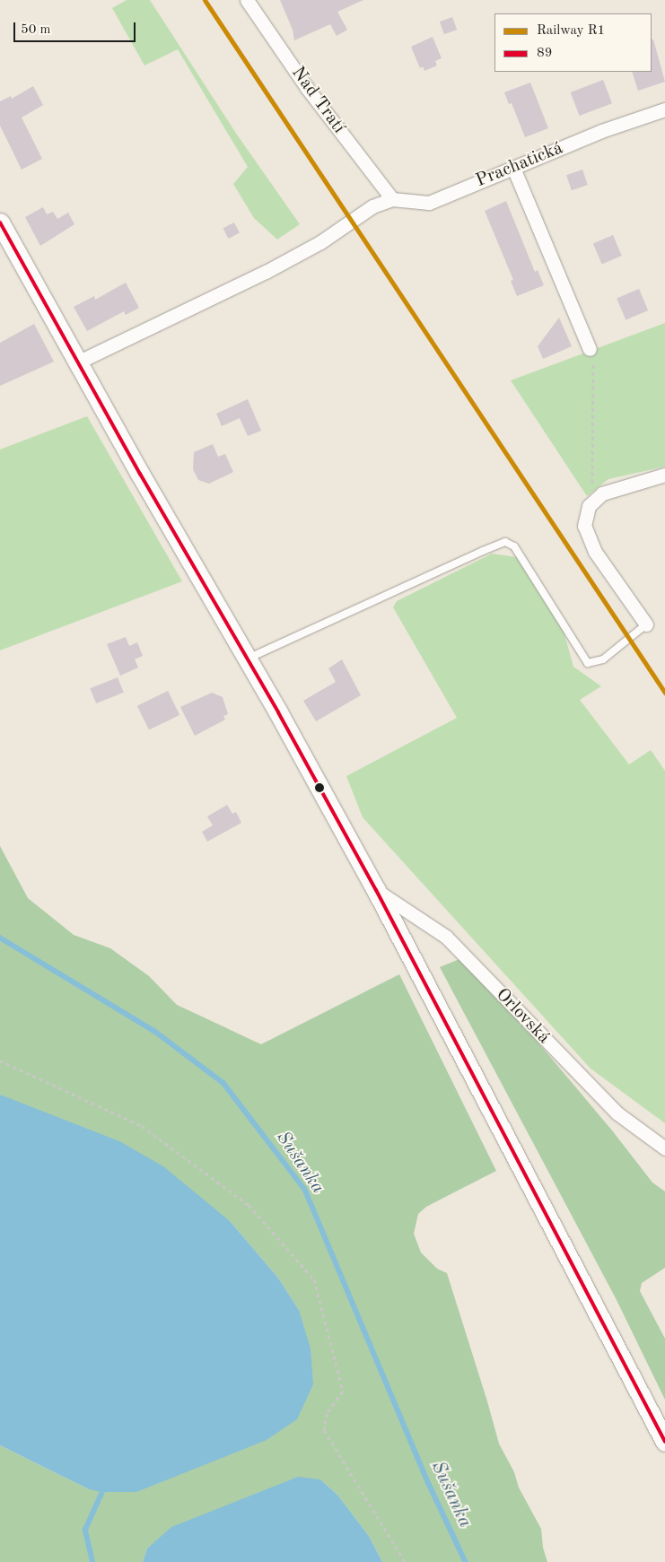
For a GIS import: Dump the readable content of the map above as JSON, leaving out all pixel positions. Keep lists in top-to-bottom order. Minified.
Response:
{"streets":{"main road":["Orlovská"],"street":["Nad Tratí","Prachatická"]},"crossings":[["Nad Tratí","Prachatická"],["Prachatická","Orlovská"]],"water":["Sušanka"],"lines":["rail line R1","transit line 89"],"legend":["Railway R1","89"],"scale_bar":"50 m"}
